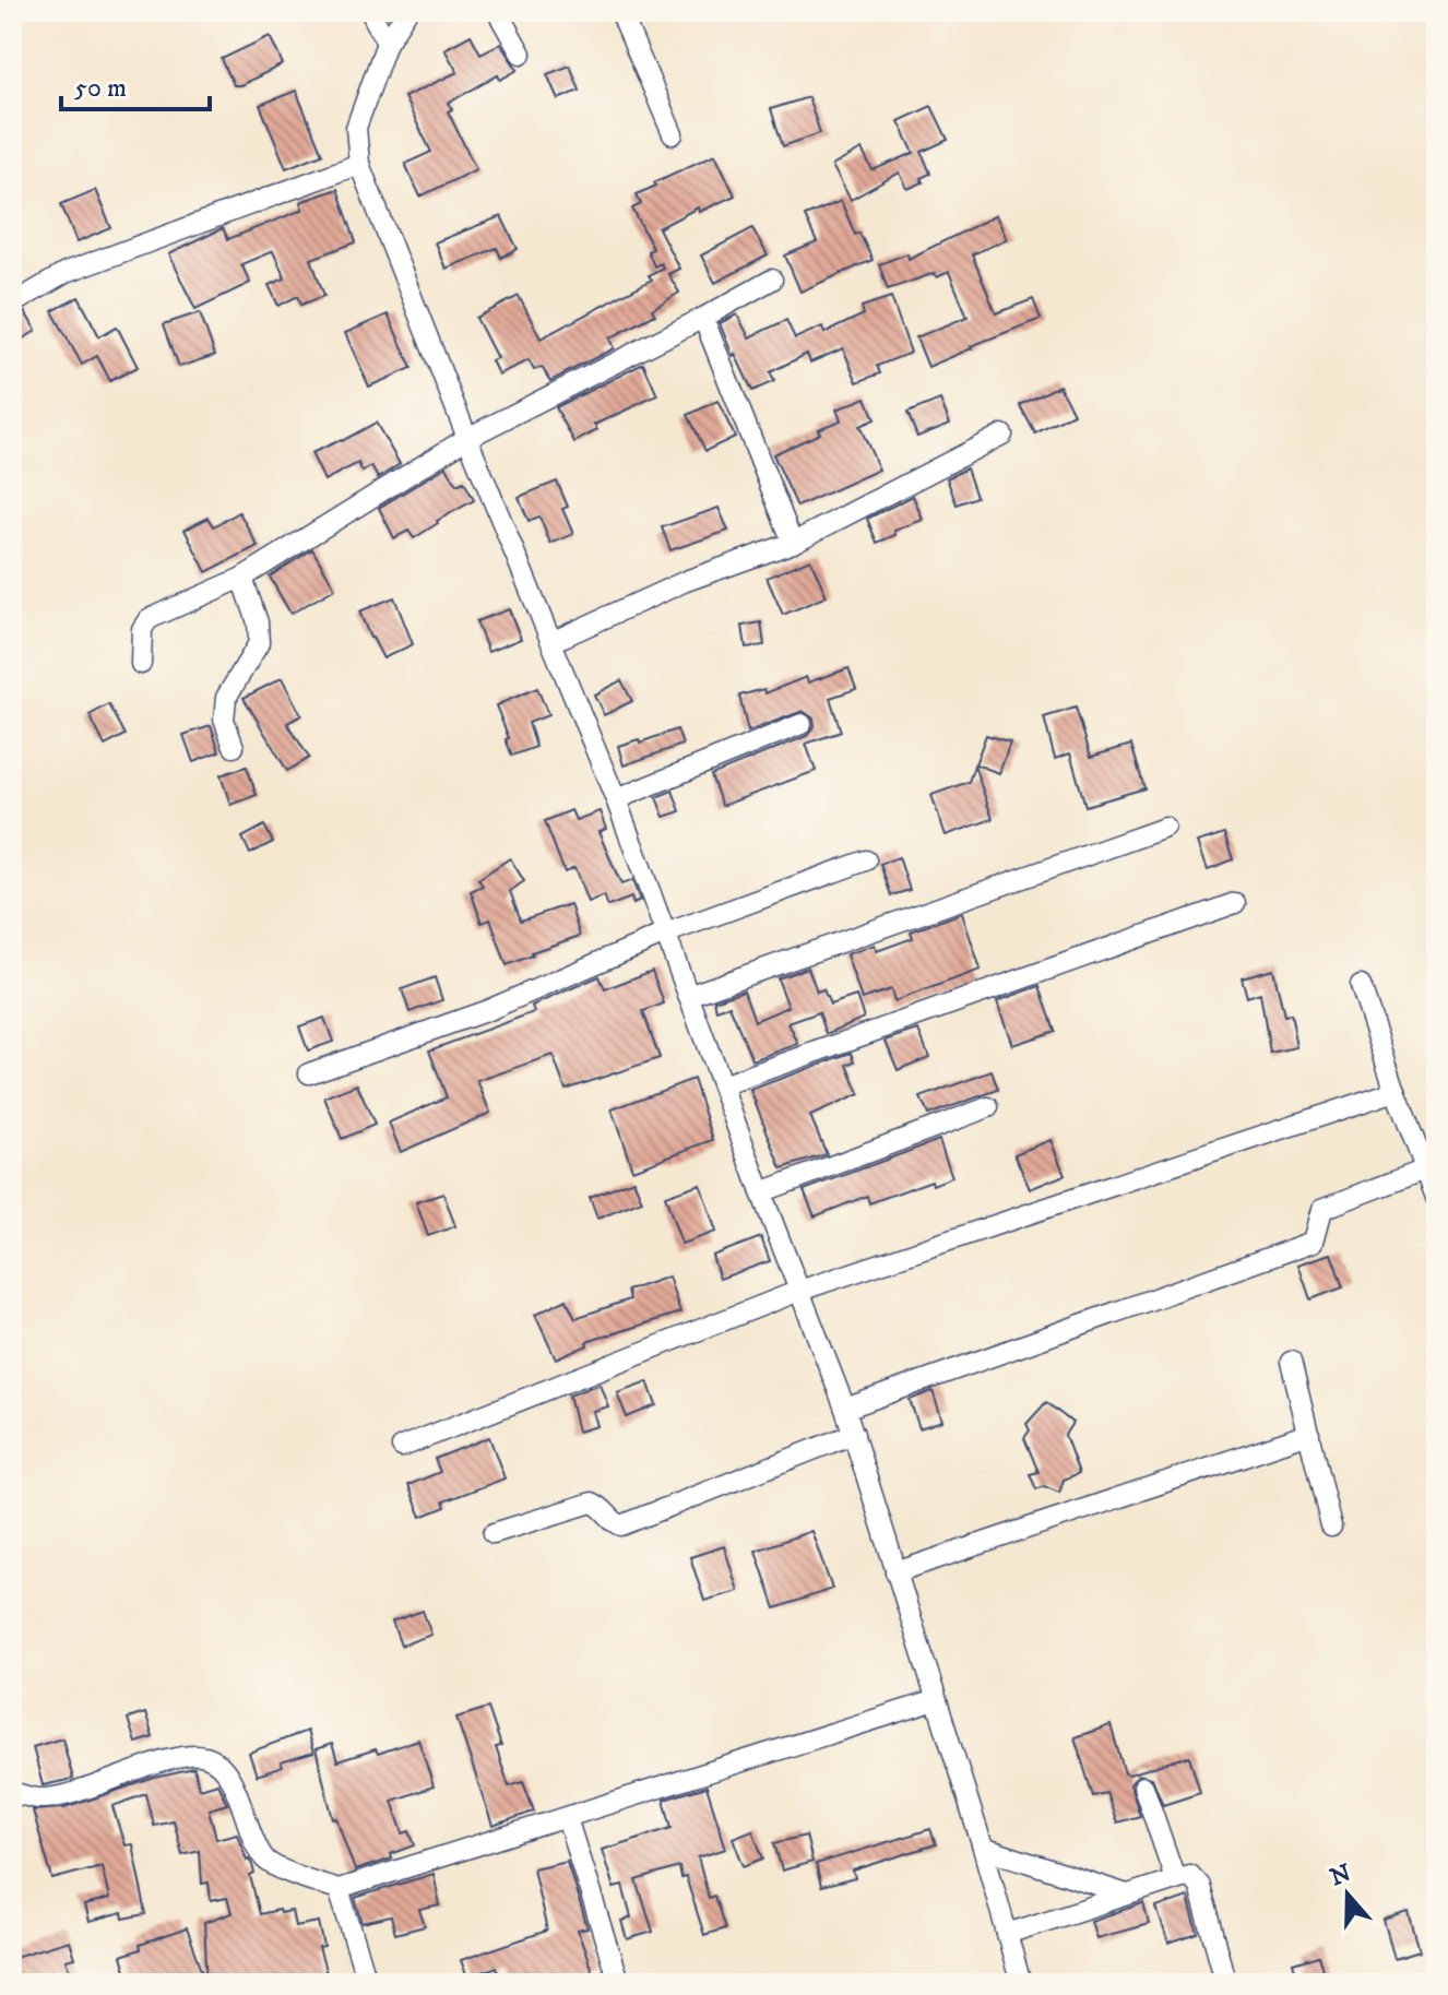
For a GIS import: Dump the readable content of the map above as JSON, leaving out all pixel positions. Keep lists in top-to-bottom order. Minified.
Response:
{"scale_bar":"50 m","north":"top"}
